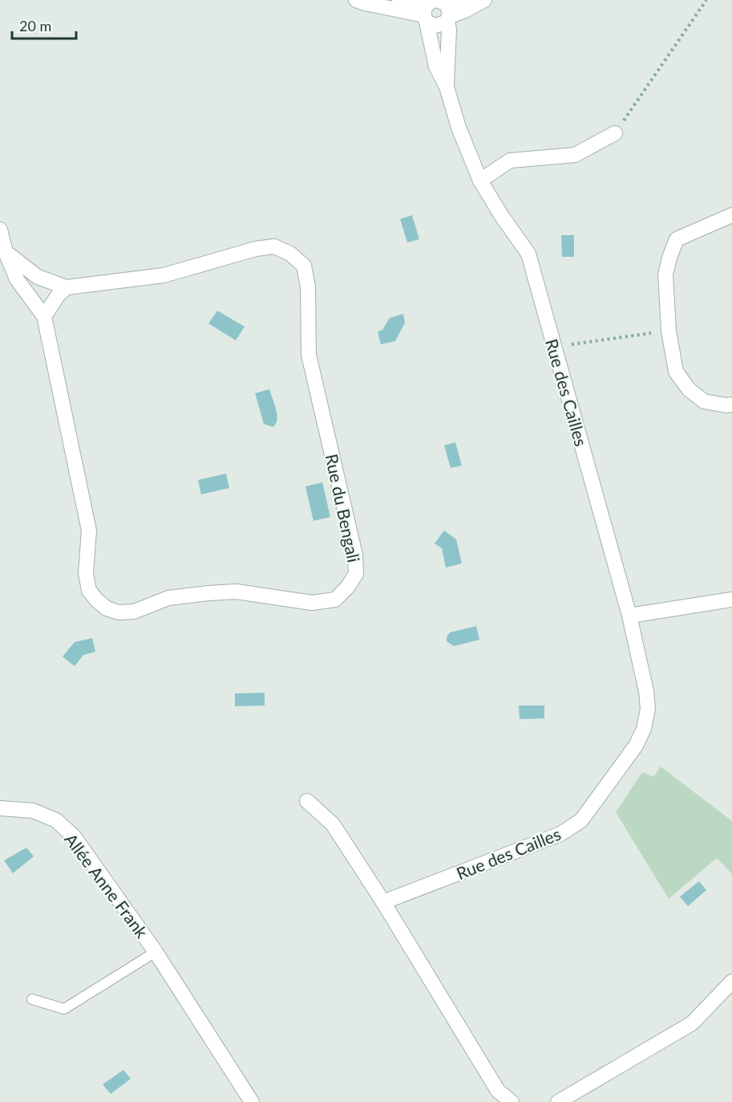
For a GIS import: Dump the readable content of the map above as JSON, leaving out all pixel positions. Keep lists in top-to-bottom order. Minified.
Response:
{"streets":{"street":["Rue des Cailles","Rue du Bengali","Allée Anne Frank"]},"scale_bar":"20 m"}
